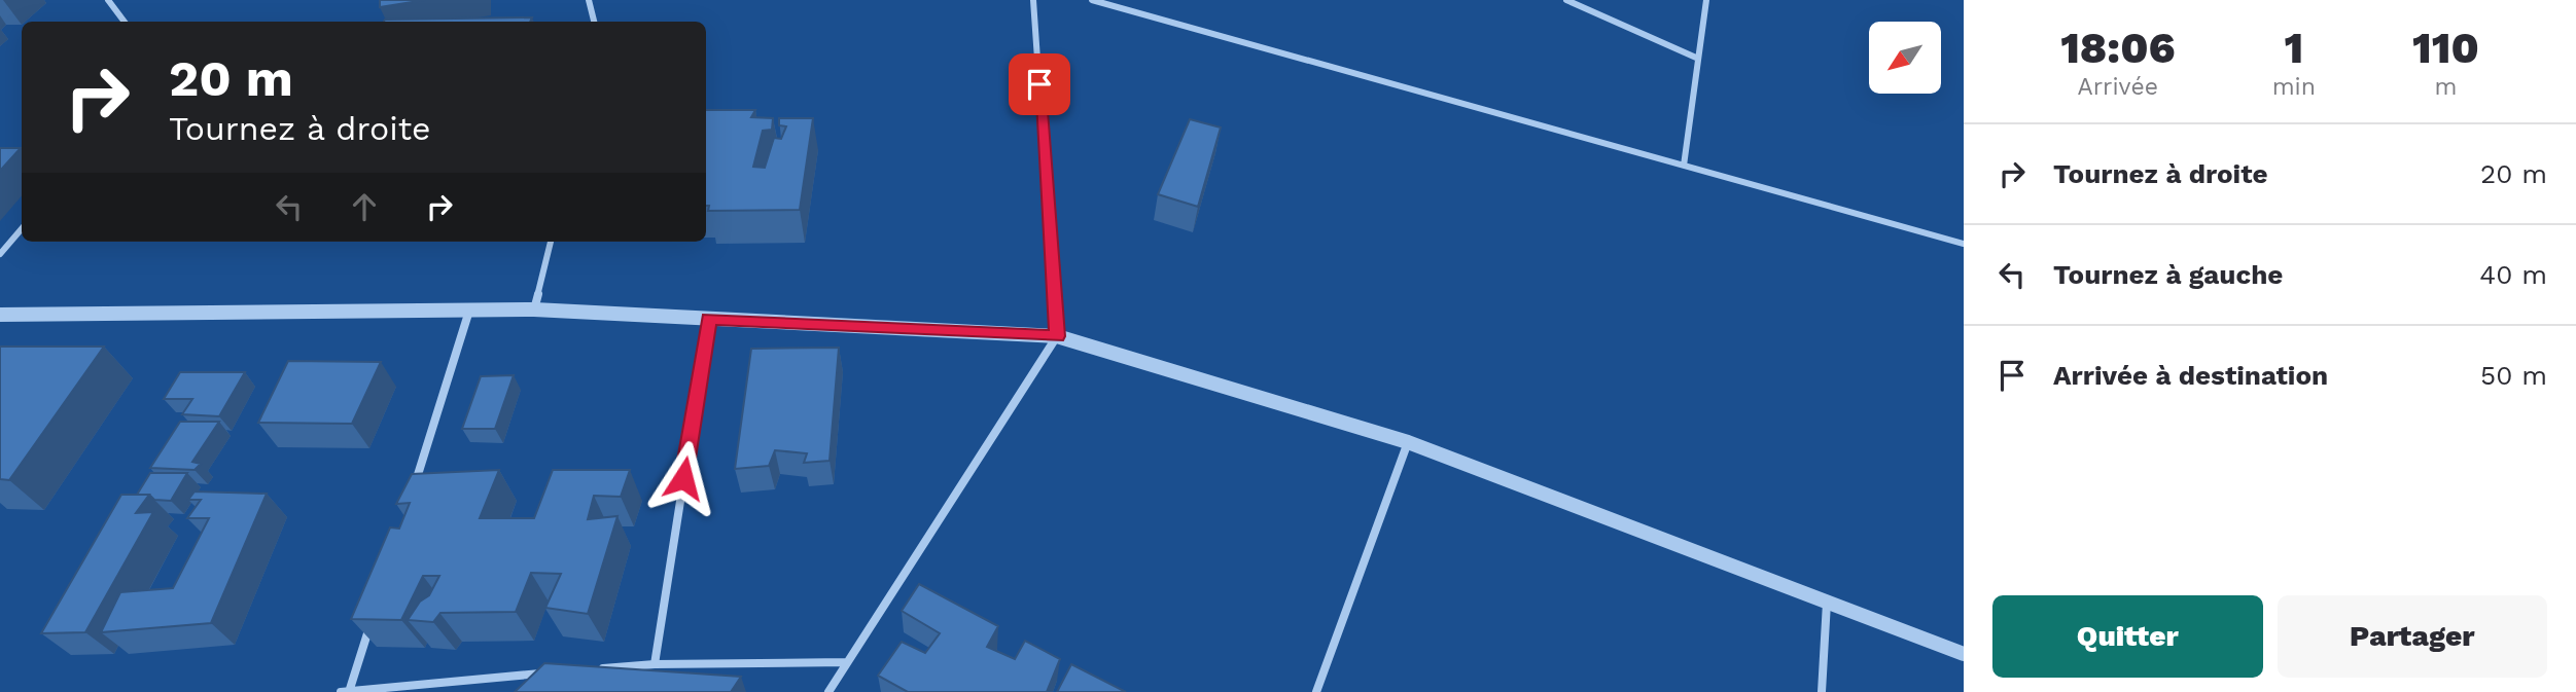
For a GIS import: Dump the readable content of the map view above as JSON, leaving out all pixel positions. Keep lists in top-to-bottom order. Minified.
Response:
{"north":"bottom left","page":{"eta":["18:06","Arrivée","1","min","110","m"],"turn":["20 m","Tournez à droite"],"list":[{"name":"Tournez à droite","value":"20 m"},{"name":"Tournez à gauche","value":"40 m"},{"name":"Arrivée à destination","value":"50 m"}],"buttons":["Quitter","Partager"]}}
